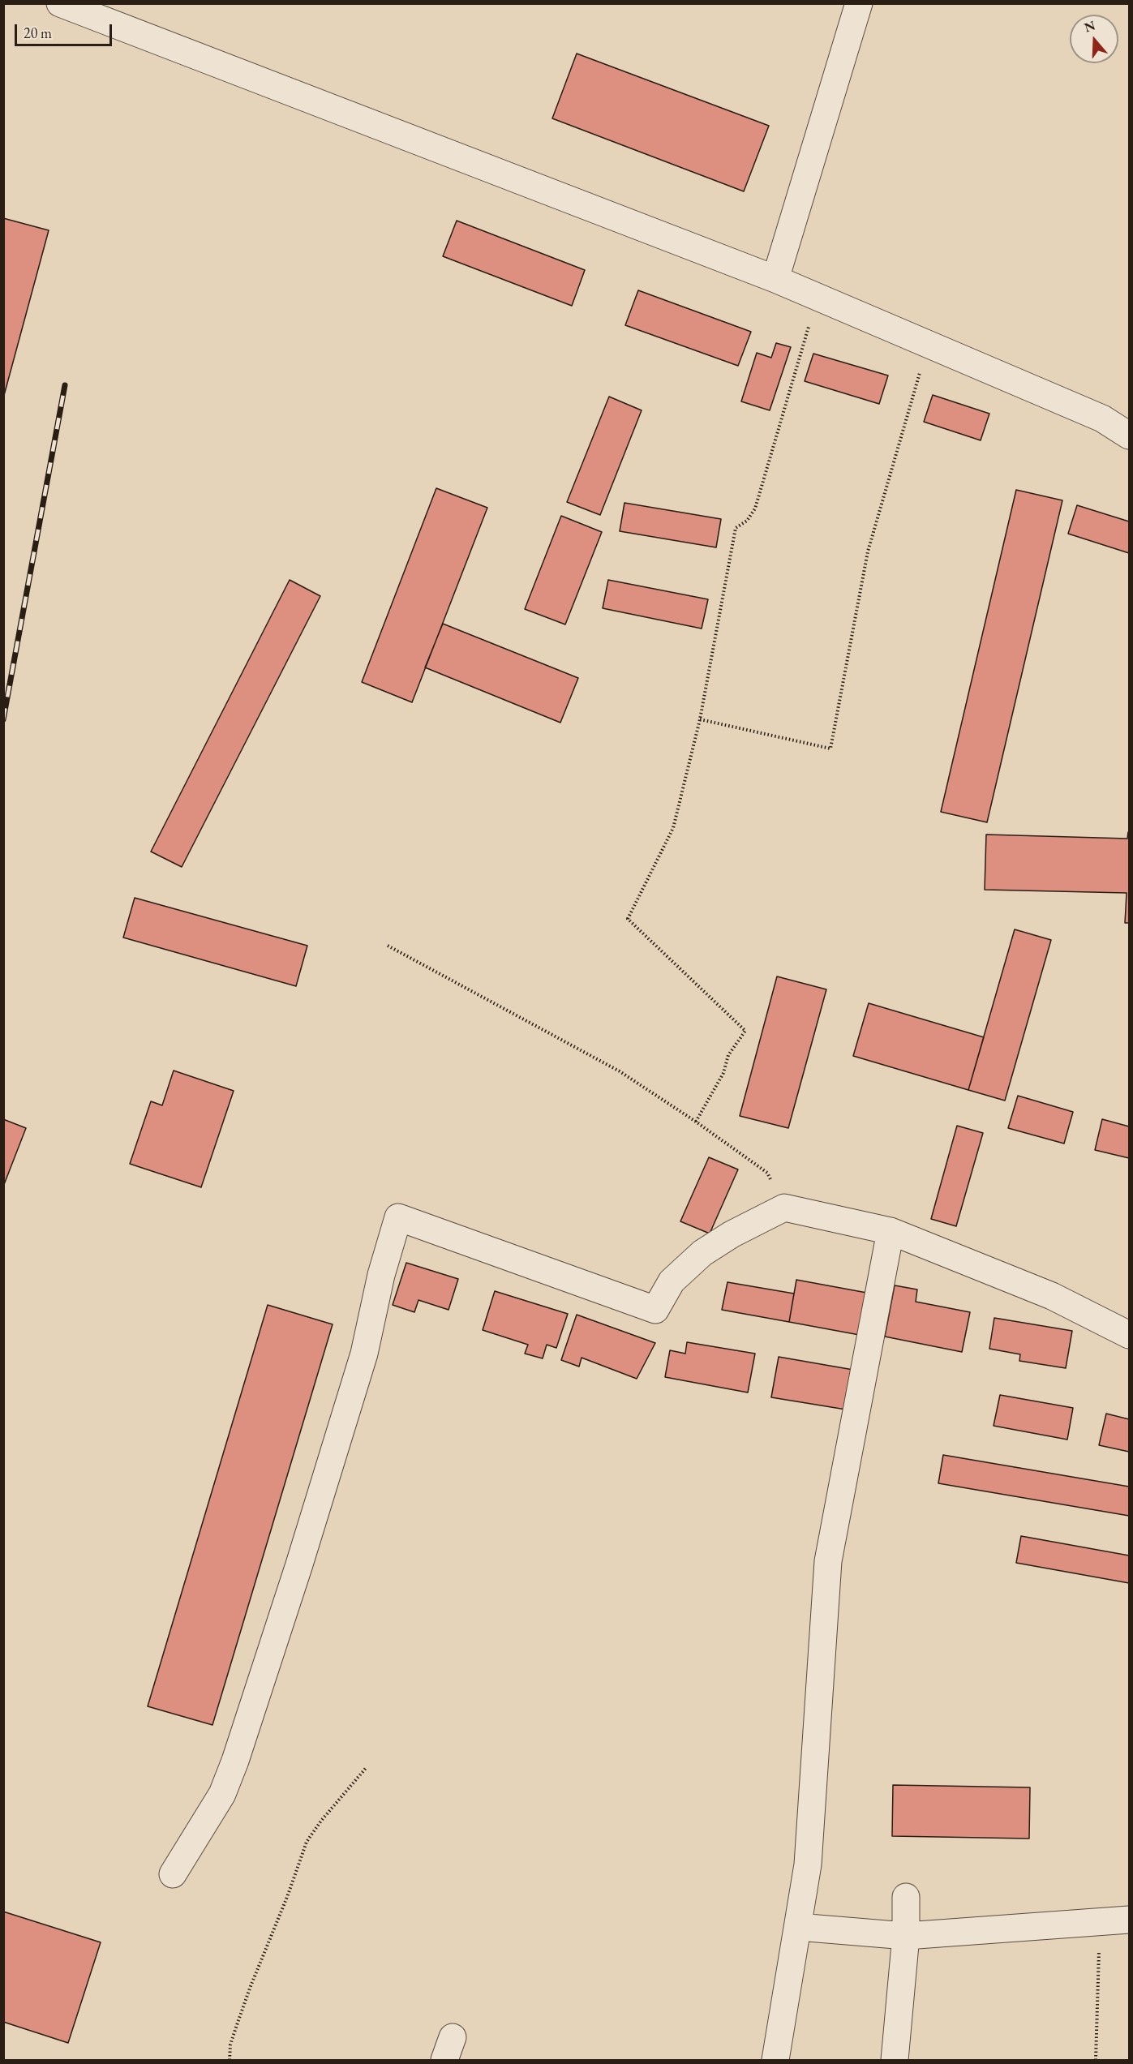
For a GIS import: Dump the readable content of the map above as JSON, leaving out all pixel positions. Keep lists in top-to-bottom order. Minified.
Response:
{"scale_bar":"20 m","north":"top"}
